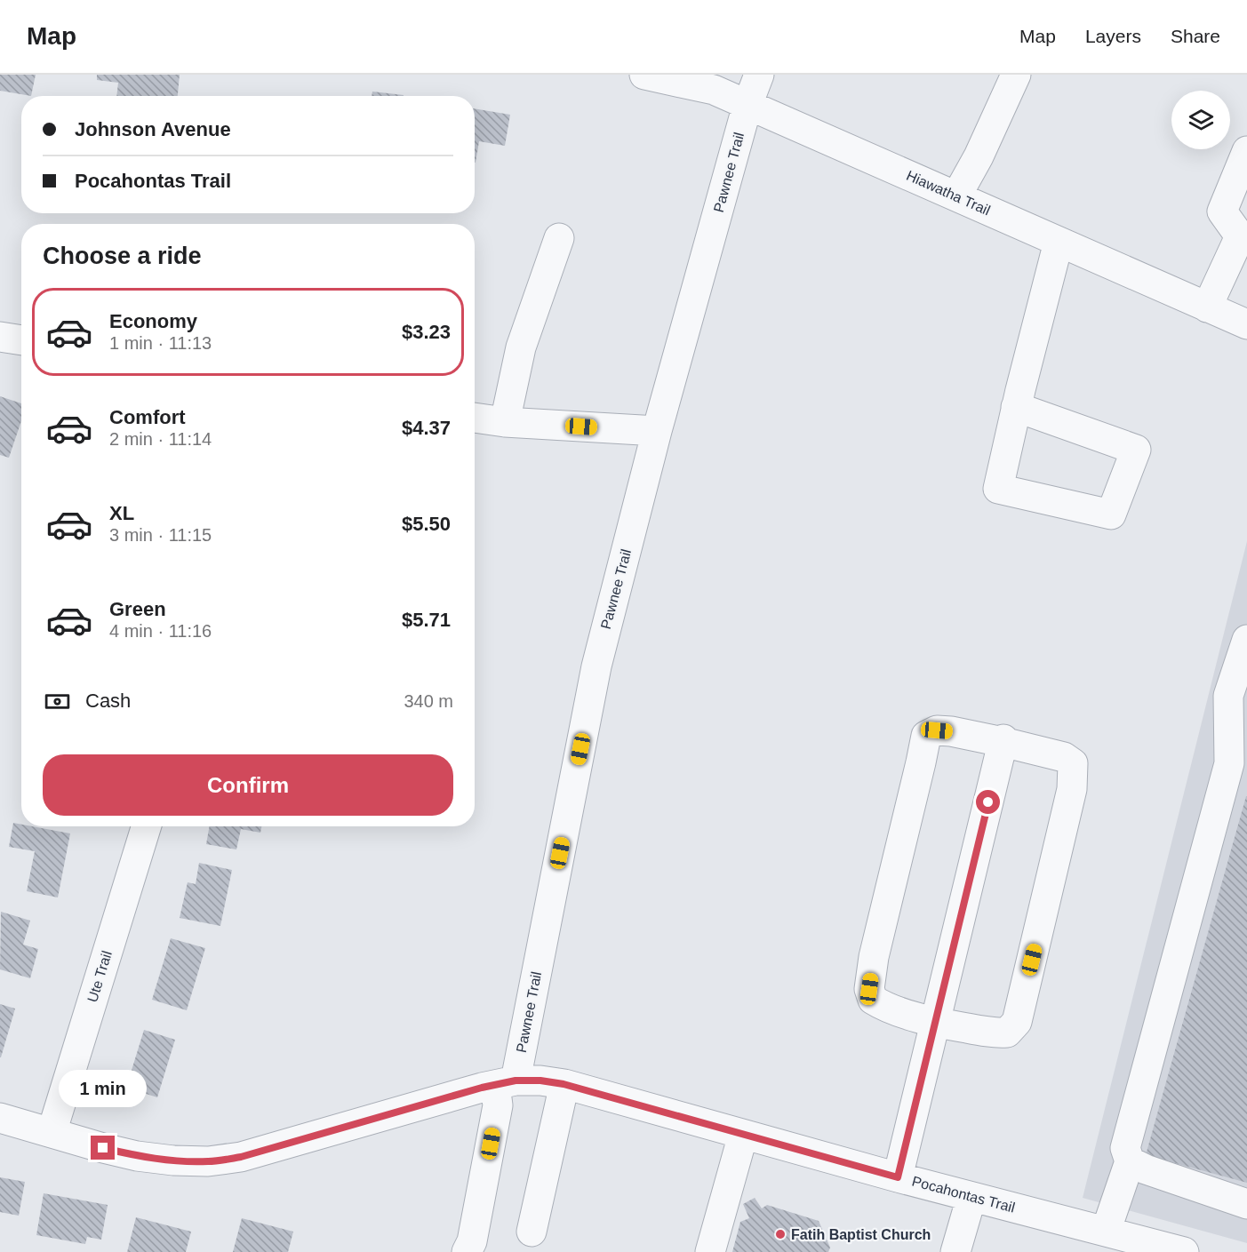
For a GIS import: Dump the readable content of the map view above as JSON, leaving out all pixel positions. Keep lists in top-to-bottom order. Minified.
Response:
{"streets":{"street":["Pawnee Trail","Hiawatha Trail","Ute Trail","Pocahontas Trail"]},"crossings":[["Pawnee Trail","Hiawatha Trail"],["Pawnee Trail","Pocahontas Trail"],["Ute Trail","Pocahontas Trail"]],"places":["Fatih Baptist Church"],"page":{"header":"Map","nav":["Map","Layers","Share"],"banner":["Johnson Avenue","Pocahontas Trail"],"heading":"Choose a ride","list":[{"name":"Economy","note":"1 min · 11:13","value":"$3.23"},{"name":"Comfort","note":"2 min · 11:14","value":"$4.37"},{"name":"XL","note":"3 min · 11:15","value":"$5.50"},{"name":"Green","note":"4 min · 11:16","value":"$5.71"}],"pay":["Cash","340 m"],"buttons":"Confirm","bubble":"1 min"}}
